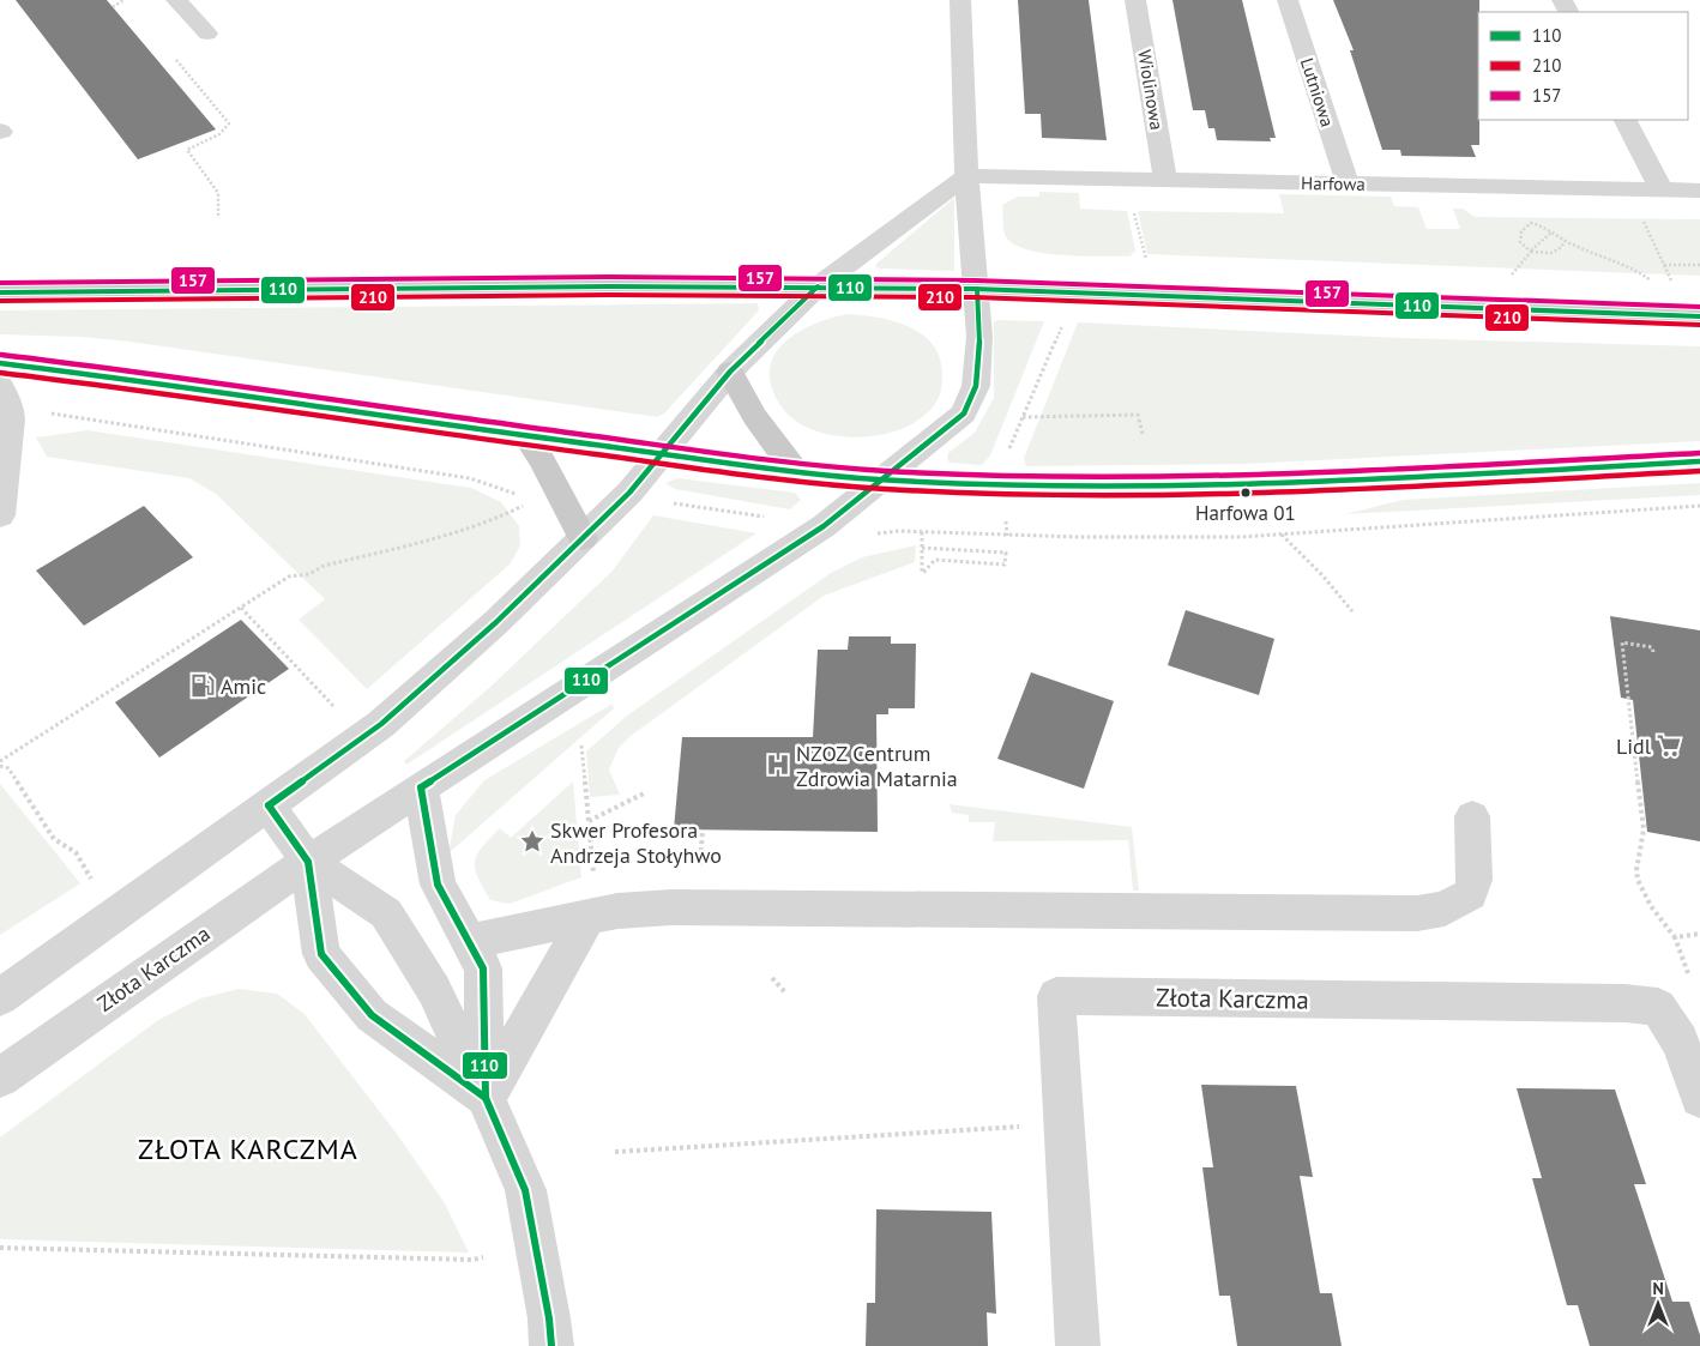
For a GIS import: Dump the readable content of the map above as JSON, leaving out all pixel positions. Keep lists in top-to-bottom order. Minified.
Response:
{"streets":{"street":["Wiolinowa","Lutniowa","Harfowa","Złota Karczma"]},"crossings":[["Wiolinowa","Harfowa"],["Lutniowa","Harfowa"]],"districts":["ZŁOTA KARCZMA"],"places":{"other":["Harfowa 01"],"fuel station":["Amic"],"supermarket":["Lidl"],"hospital":["NZOZ Centrum Zdrowia Matarnia"],"place":["Skwer Profesora Andrzeja Stołyhwo"]},"lines":["transit line 157","transit line 110","transit line 210"],"legend":["110","210","157"],"north":"top"}
